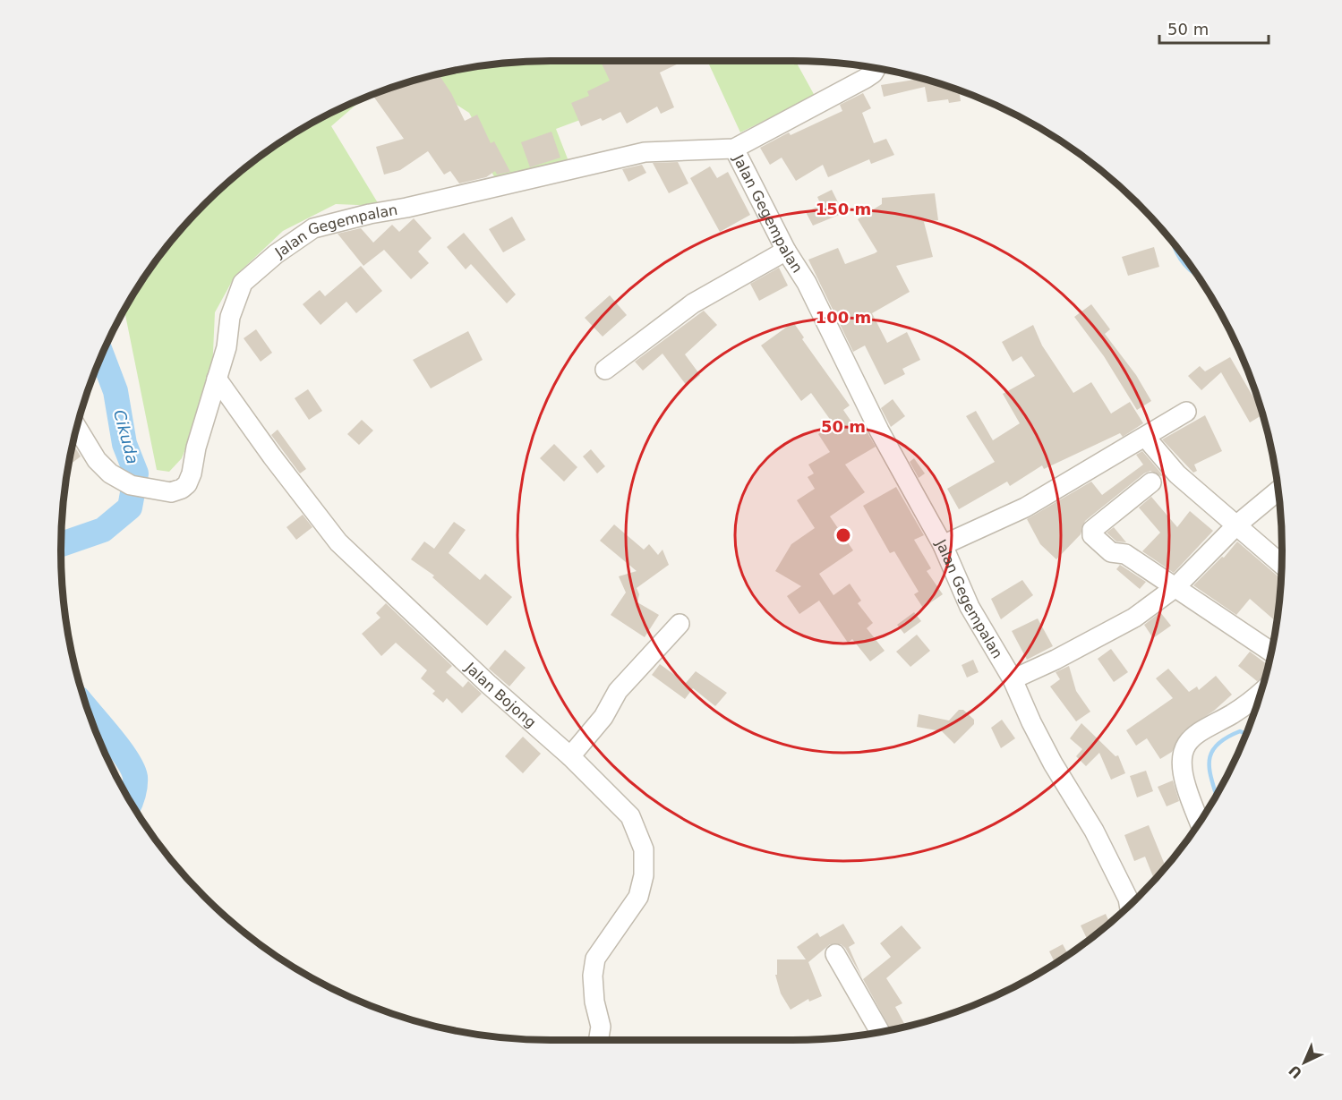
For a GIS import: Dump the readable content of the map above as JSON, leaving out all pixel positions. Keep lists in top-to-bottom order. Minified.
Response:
{"streets":{"street":["Jalan Gegempalan","Jalan Bojong"]},"crossings":[["Jalan Gegempalan","Jalan Bojong"]],"water":["Cikuda"],"scale_bar":"50 m","north":"bottom left","rings":["150 m","100 m","50 m"]}
